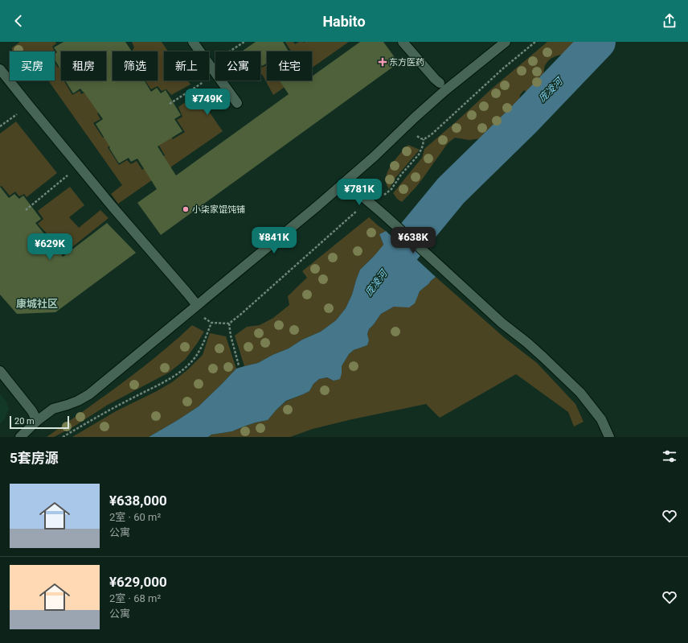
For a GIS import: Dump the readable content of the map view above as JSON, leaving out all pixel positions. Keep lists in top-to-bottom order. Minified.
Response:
{"districts":["康城社区"],"water":["庞凌河"],"places":{"health":["东方医药"],"other":["小柒家馄饨铺"]},"scale_bar":"20 m","page":{"header":"Habito","chip":["买房","租房","筛选","新上","公寓","住宅"],"price":["¥749K","¥781K","¥841K","¥638K","¥629K"],"scale":"20 m","heading":"5套房源","list":[{"name":"¥638,000","note":"2室 · 60 m² · 公寓"},{"name":"¥629,000","note":"2室 · 68 m² · 公寓"}]}}
